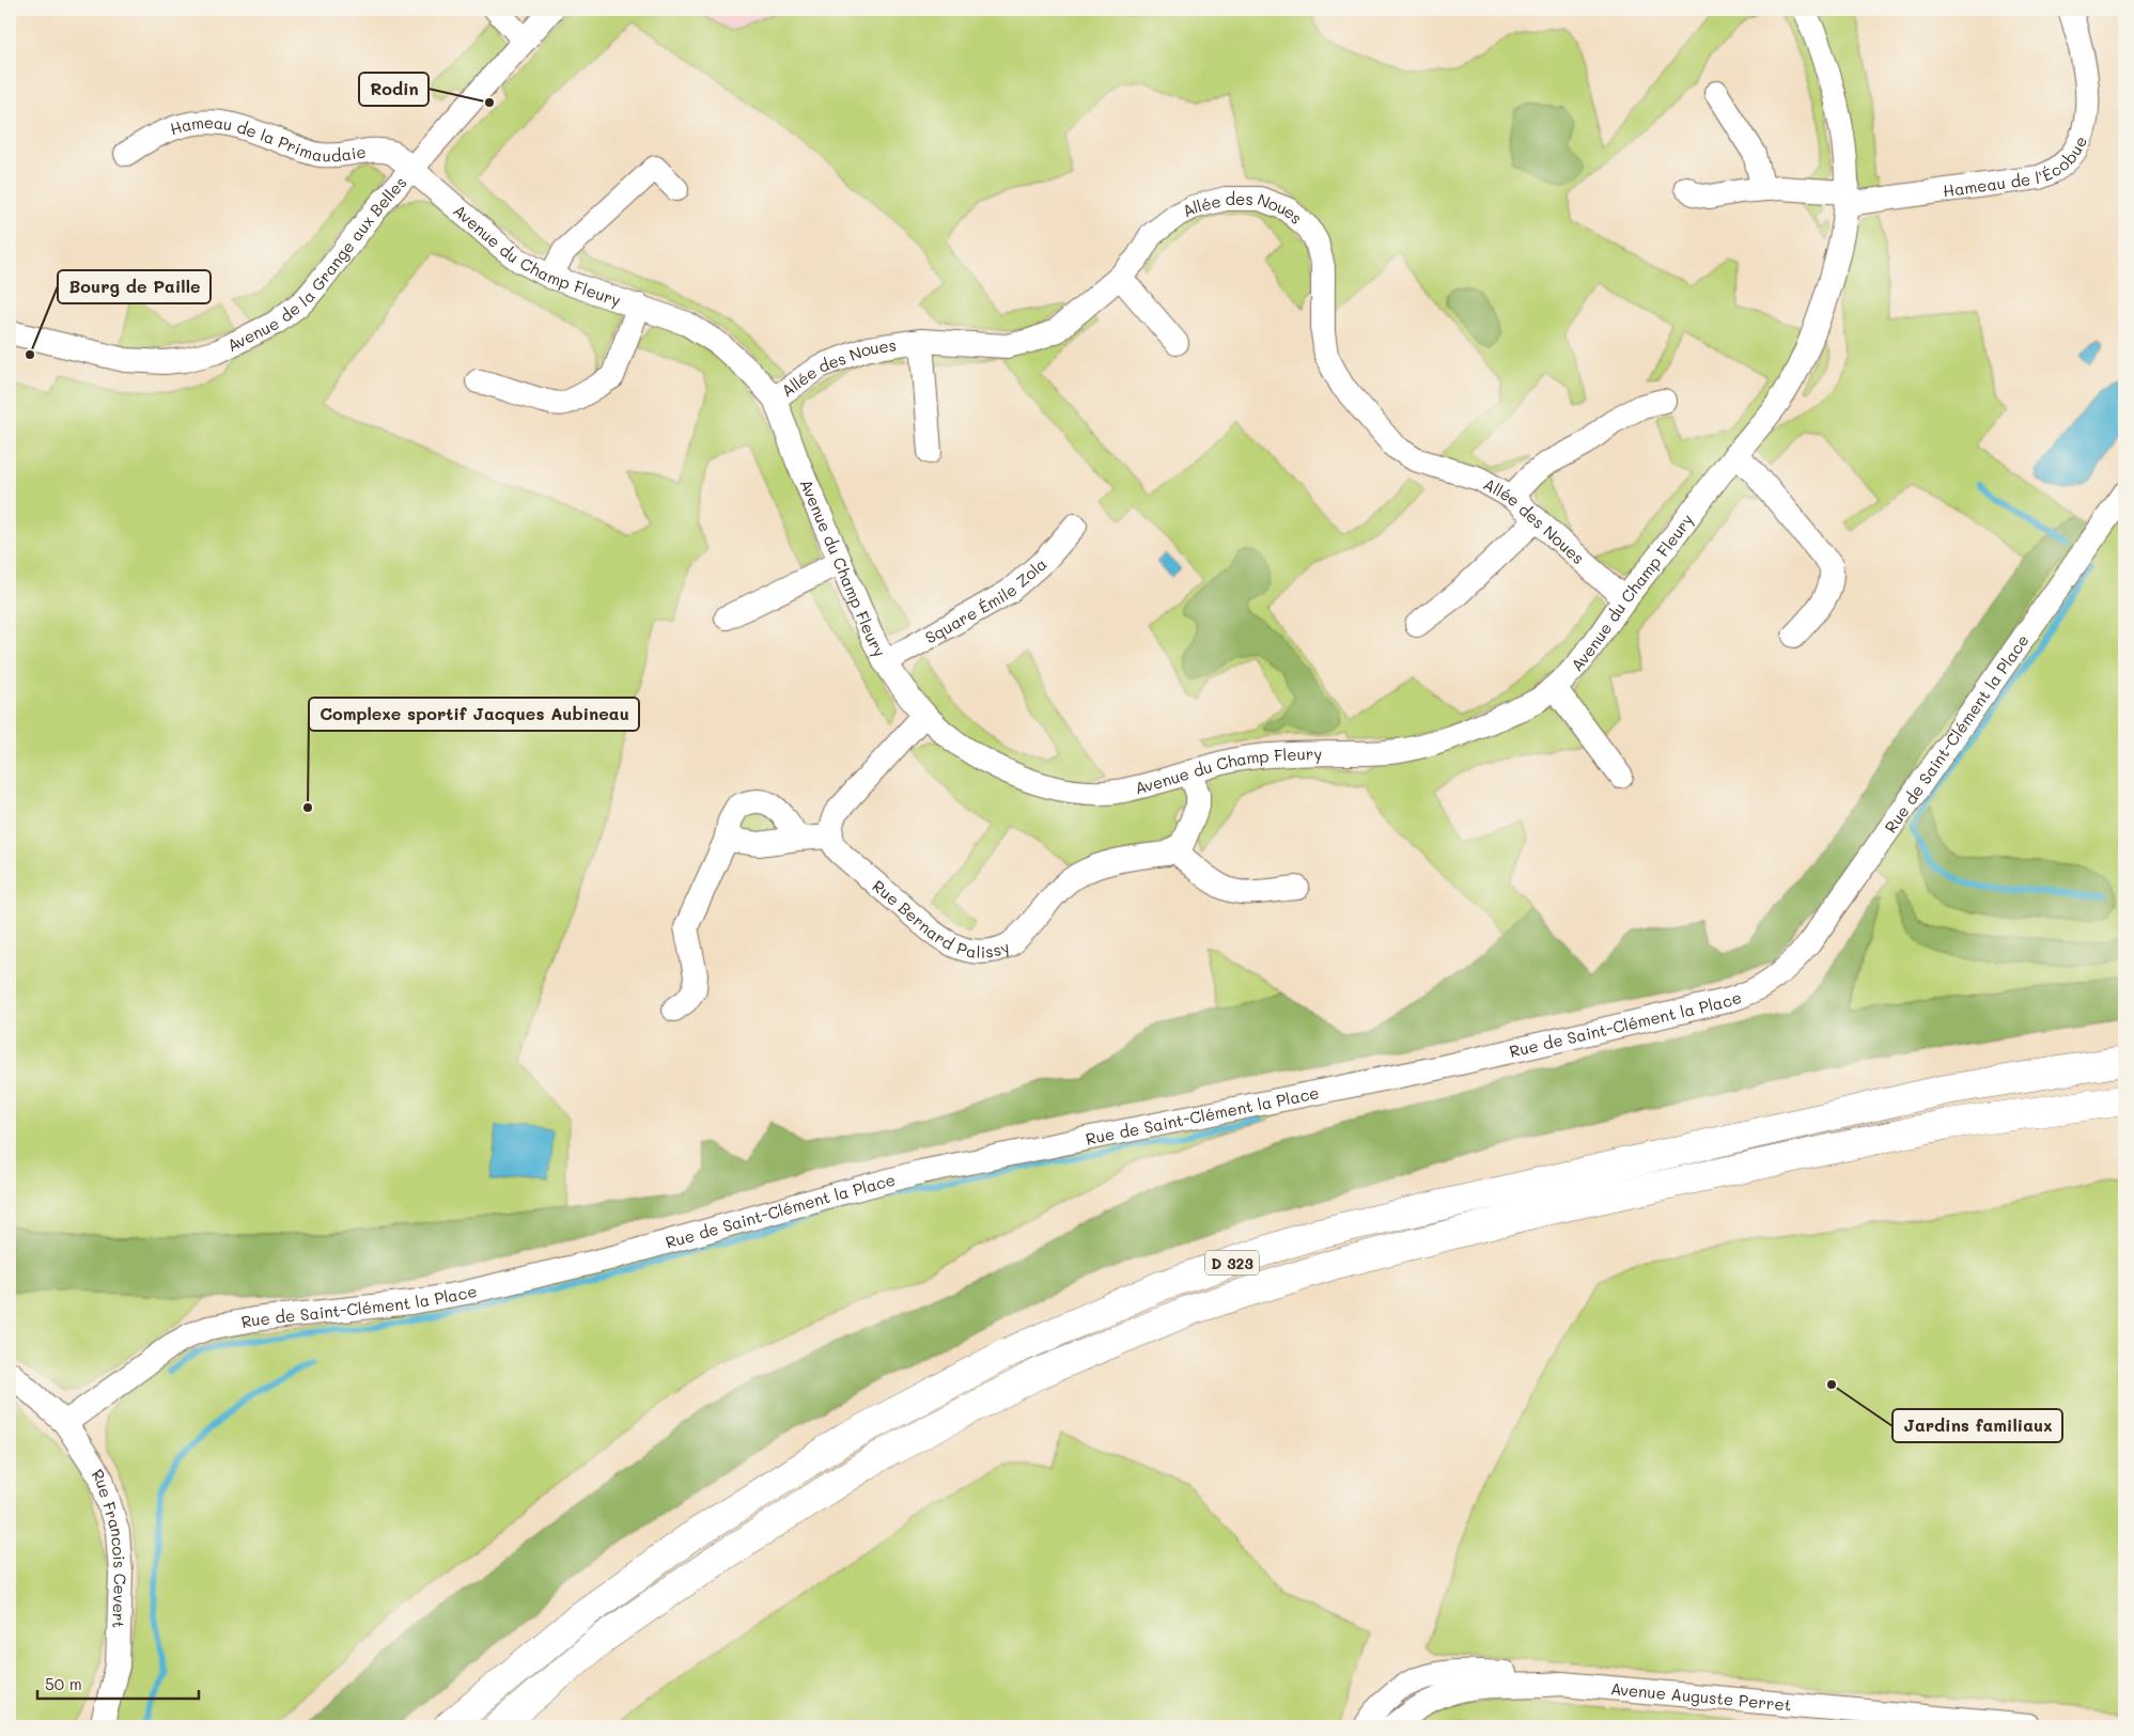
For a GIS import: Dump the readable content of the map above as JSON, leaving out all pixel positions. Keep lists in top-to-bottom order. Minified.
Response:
{"streets":{"highway":["D 323"],"street":["Hameau de la Primaudaie","Hameau de l'Écobue","Allée des Noues","Avenue du Champ Fleury","Avenue de la Grange aux Belles","Square Émile Zola","Rue de Saint-Clément la Place","Rue Bernard Palissy","Rue Francois Cevert","Avenue Auguste Perret"]},"crossings":[["Hameau de la Primaudaie","Avenue du Champ Fleury"],["Hameau de la Primaudaie","Avenue de la Grange aux Belles"],["Hameau de l'Écobue","Avenue du Champ Fleury"],["Allée des Noues","Avenue du Champ Fleury"],["Avenue du Champ Fleury","Avenue de la Grange aux Belles"],["Avenue du Champ Fleury","Square Émile Zola"],["Rue de Saint-Clément la Place","Rue Francois Cevert"]],"places":["Rodin","Bourg de Paille","Complexe sportif Jacques Aubineau","Jardins familiaux"],"scale_bar":"50 m"}
